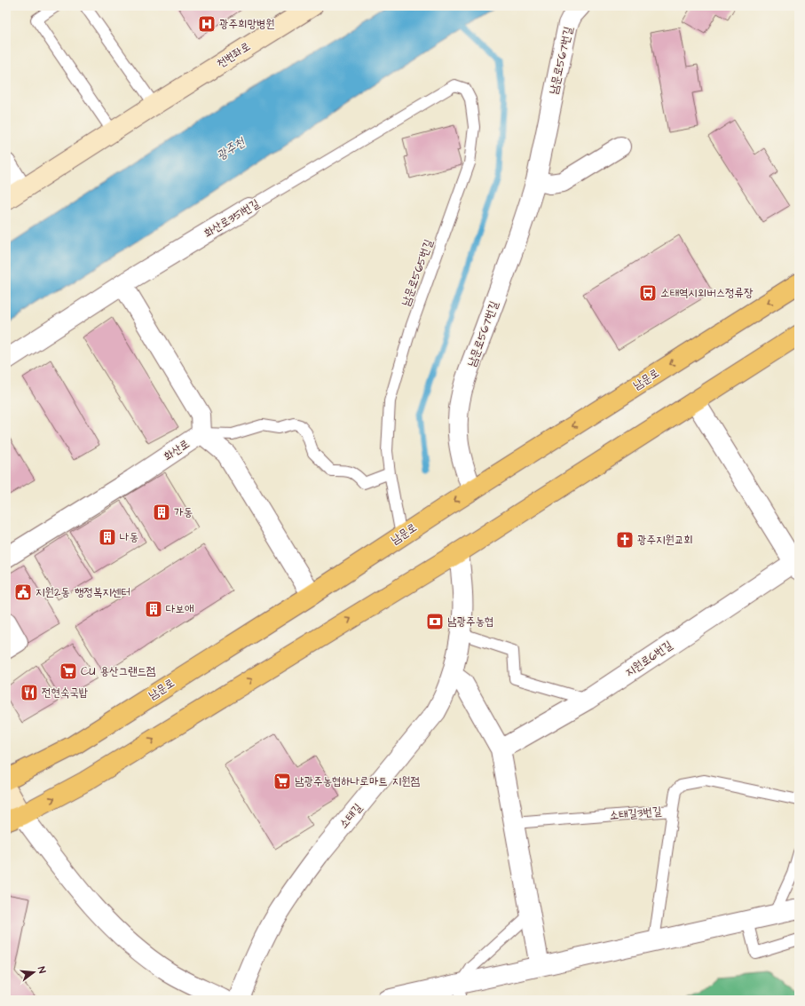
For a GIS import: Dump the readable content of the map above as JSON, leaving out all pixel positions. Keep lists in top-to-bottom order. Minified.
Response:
{"streets":{"main road":["천변좌로","남문로"],"street":["남문로567번길","화산로351번길","화산로","지원로6번길","소태길"],"lane":["남문로565번길","소태길3번길"]},"crossings":[["남문로567번길","남문로"],["화산로351번길","남문로565번길"],["화산로351번길","화산로"],["남문로565번길","남문로"]],"water":["광주천"],"places":{"hospital":["광주희망병원"],"bus stop":["소태역시외버스정류장"],"building":["가동","나동","다보애"],"church":["광주지원교회"],"public building":["지원2동 행정복지센터"],"bank":["남광주농협"],"supermarket":["CU 용산그랜드점","남광주농협하나로마트 지원점"],"restaurant":["전현숙국밥"]},"north":"right"}
